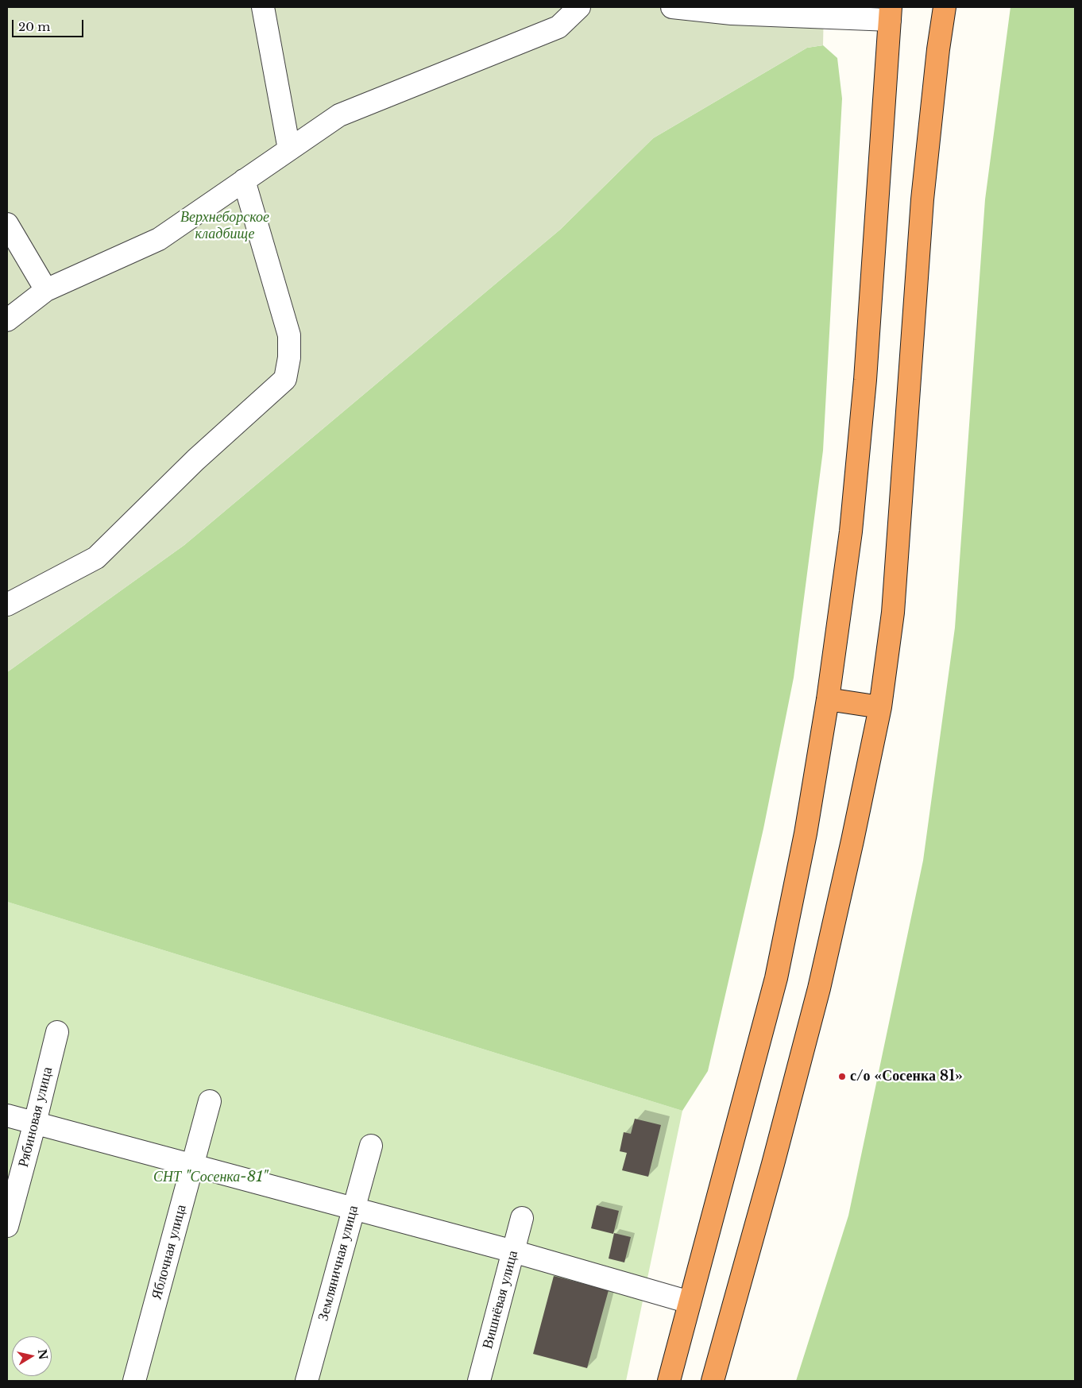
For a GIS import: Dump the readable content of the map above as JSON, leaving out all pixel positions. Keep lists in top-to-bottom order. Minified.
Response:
{"streets":{"street":["Рябиновая улица","Яблочная улица","Земляничная улица","Вишнёвая улица"]},"parks":["Верхнеборское кладбище","СНТ \"Сосенка-81\""],"places":["с/о «Сосенка 81»"],"scale_bar":"20 m","north":"right"}
